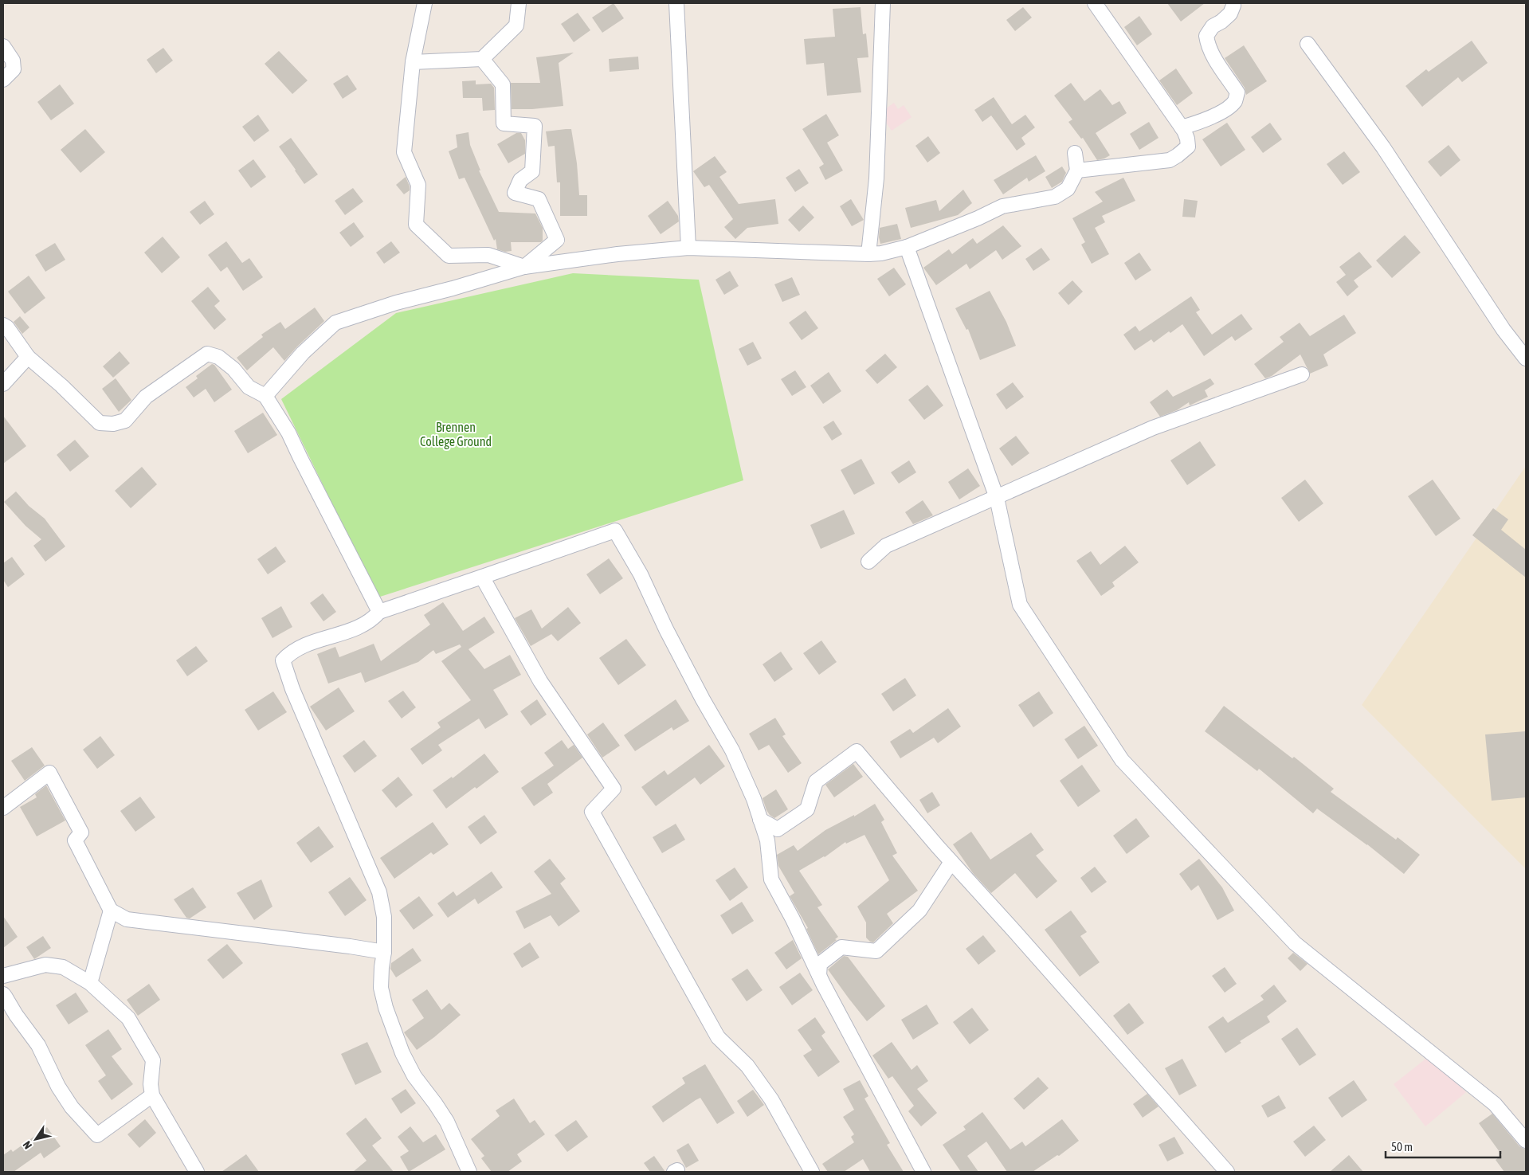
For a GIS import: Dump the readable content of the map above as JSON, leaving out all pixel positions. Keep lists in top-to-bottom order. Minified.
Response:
{"parks":["Brennen College Ground"],"scale_bar":"50 m","north":"bottom left"}
